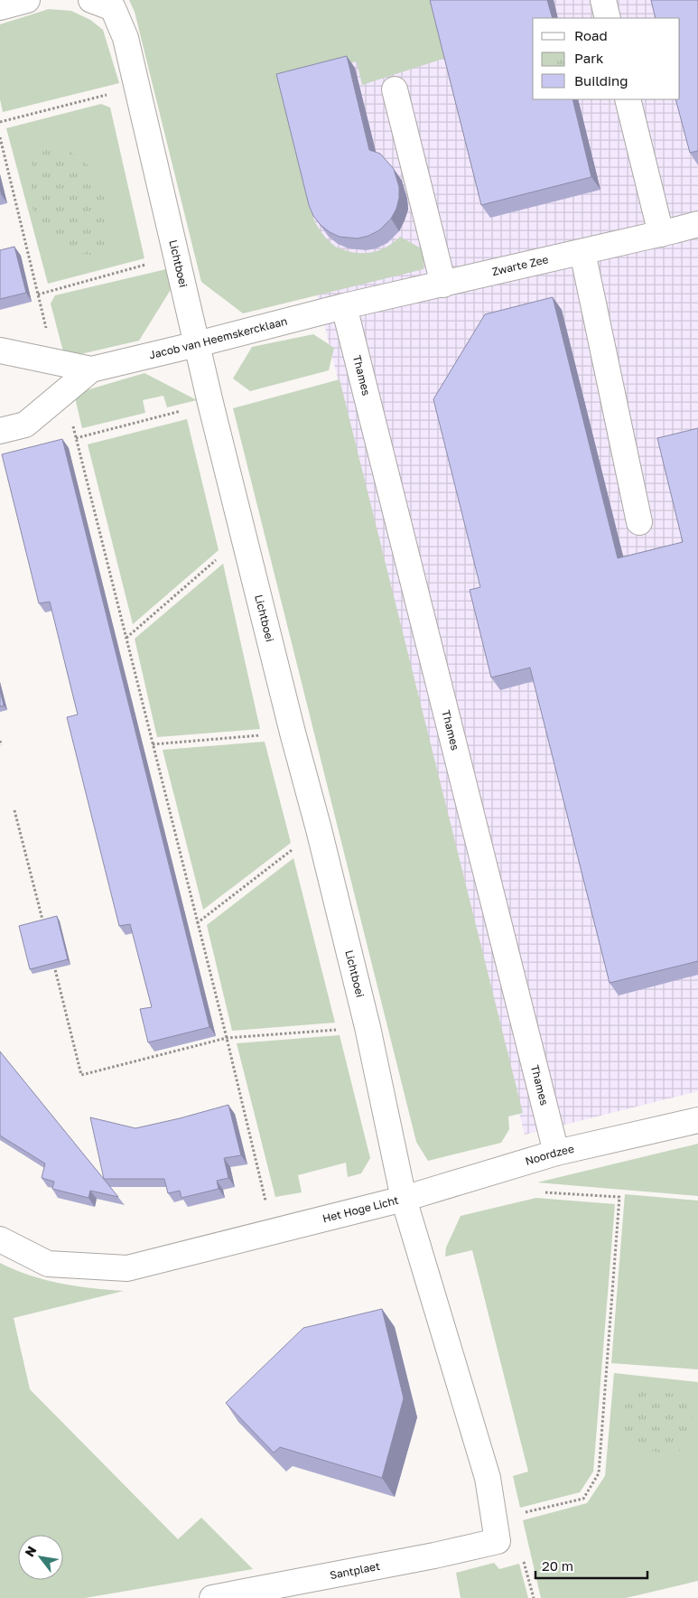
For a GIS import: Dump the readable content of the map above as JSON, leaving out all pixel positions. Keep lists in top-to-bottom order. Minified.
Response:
{"streets":{"street":["Lichtboei","Zwarte Zee","Jacob van Heemskercklaan","Thames","Noordzee","Het Hoge Licht","Santplaet"]},"crossings":[["Lichtboei","Jacob van Heemskercklaan"],["Lichtboei","Noordzee"],["Lichtboei","Het Hoge Licht"],["Zwarte Zee","Jacob van Heemskercklaan"],["Zwarte Zee","Thames"],["Jacob van Heemskercklaan","Thames"],["Thames","Noordzee"],["Noordzee","Het Hoge Licht"],["Het Hoge Licht","Santplaet"]],"legend":["Road","Park","Building"],"scale_bar":"20 m","north":"top left"}
